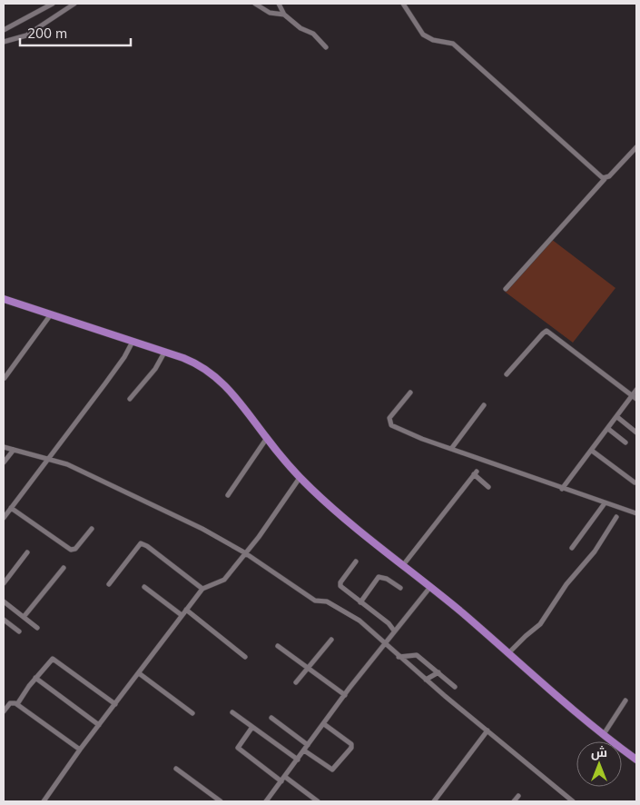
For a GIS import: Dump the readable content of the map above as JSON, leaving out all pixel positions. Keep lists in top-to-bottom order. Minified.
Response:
{"scale_bar":"200 m","north":"top"}
